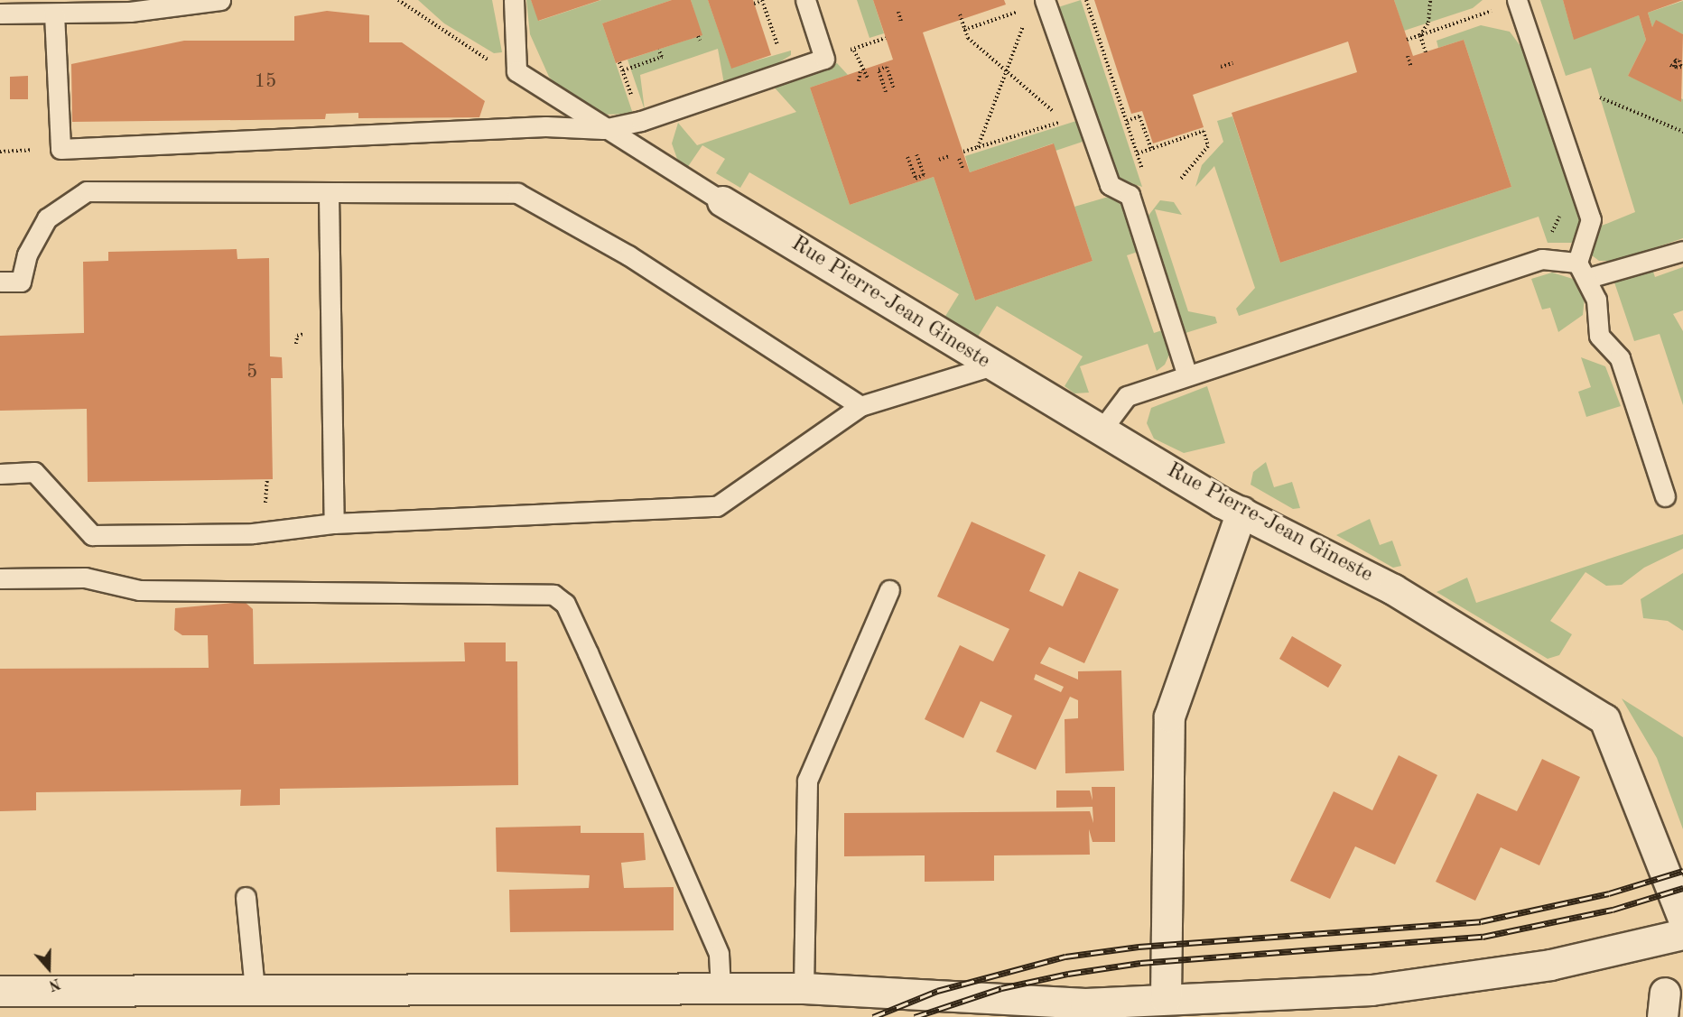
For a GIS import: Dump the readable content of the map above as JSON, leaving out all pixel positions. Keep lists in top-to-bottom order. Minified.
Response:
{"streets":{"street":["Rue Pierre-Jean Gineste"]},"house_numbers":["15","5"],"north":"bottom"}
